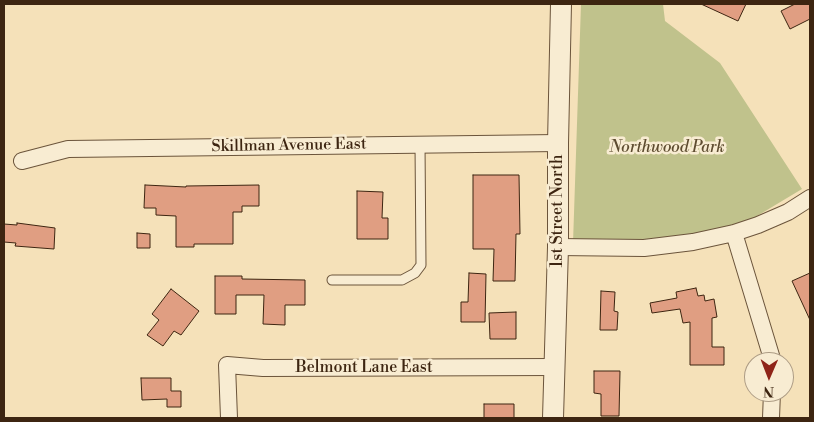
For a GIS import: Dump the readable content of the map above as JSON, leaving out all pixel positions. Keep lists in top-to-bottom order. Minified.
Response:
{"streets":{"street":["Skillman Avenue East","1st Street North","Belmont Lane East"]},"crossings":[["Skillman Avenue East","1st Street North"],["1st Street North","Belmont Lane East"]],"parks":["Northwood Park"],"north":"bottom"}
